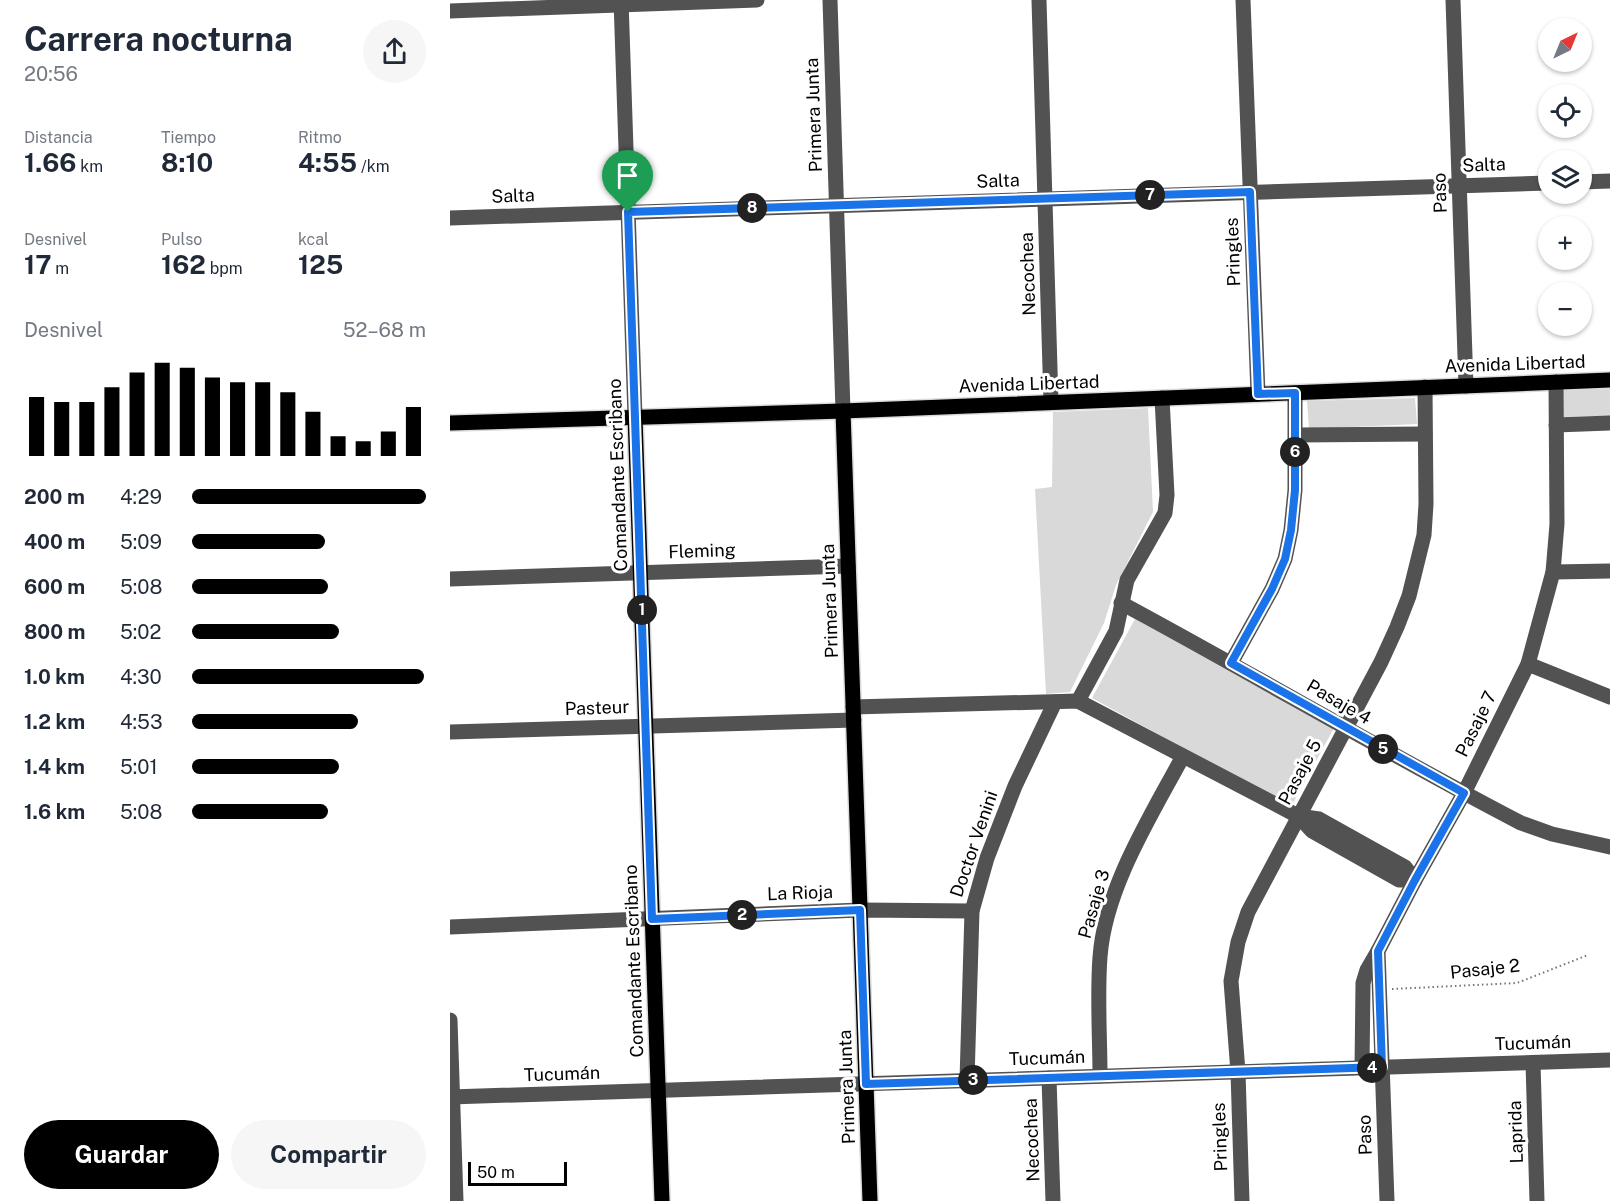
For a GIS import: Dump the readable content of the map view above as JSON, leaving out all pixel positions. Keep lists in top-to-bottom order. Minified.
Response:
{"streets":{"main road":["Primera Junta","Avenida Libertad","Comandante Escribano"],"street":["Salta","Paso","Pringles","Necochea","Fleming","Pasaje 4","Pasteur","Pasaje 7","Pasaje 5","Doctor Venini","La Rioja","Pasaje 3","Tucumán","Laprida"],"path":["Pasaje 2"]},"crossings":[["Primera Junta","Salta"],["Primera Junta","Avenida Libertad"],["Primera Junta","Fleming"],["Primera Junta","Pasteur"],["Primera Junta","La Rioja"],["Primera Junta","Tucumán"],["Salta","Paso"],["Salta","Pringles"],["Salta","Necochea"],["Salta","Comandante Escribano"],["Paso","Avenida Libertad"],["Paso","Tucumán"],["Pringles","Avenida Libertad"],["Pringles","Pasaje 5"],["Pringles","Tucumán"],["Necochea","Avenida Libertad"],["Necochea","Tucumán"],["Avenida Libertad","Comandante Escribano"],["Avenida Libertad","Pasaje 7"],["Avenida Libertad","Pasaje 5"],["Comandante Escribano","Fleming"],["Comandante Escribano","Pasteur"],["Comandante Escribano","La Rioja"],["Comandante Escribano","Tucumán"],["Pasaje 4","Pasaje 7"],["Pasaje 4","Pasaje 5"],["Pasteur","Doctor Venini"],["Pasaje 7","Tucumán"],["Pasaje 5","Tucumán"],["Doctor Venini","La Rioja"],["Doctor Venini","Tucumán"],["Pasaje 3","Tucumán"],["Tucumán","Laprida"]],"scale_bar":"50 m","north":"top right","page":{"heading":["Carrera nocturna","20:56"],"map_buttons":["+","−"],"stats":[["Distancia","1.66 km"],["Tiempo","8:10"],["Ritmo","4:55 /km"],["Desnivel","17 m"],["Pulso","162 bpm"],["kcal","125"]],"pins":["7","8","6","1","5","2","4","3"],"chart":["Desnivel","52–68 m"],"list":[{"name":"200 m","note":"4:29"},{"name":"400 m","note":"5:09"},{"name":"600 m","note":"5:08"},{"name":"800 m","note":"5:02"},{"name":"1.0 km","note":"4:30"},{"name":"1.2 km","note":"4:53"},{"name":"1.4 km","note":"5:01"},{"name":"1.6 km","note":"5:08"}],"buttons":["Guardar","Compartir"],"scale":"50 m"}}
